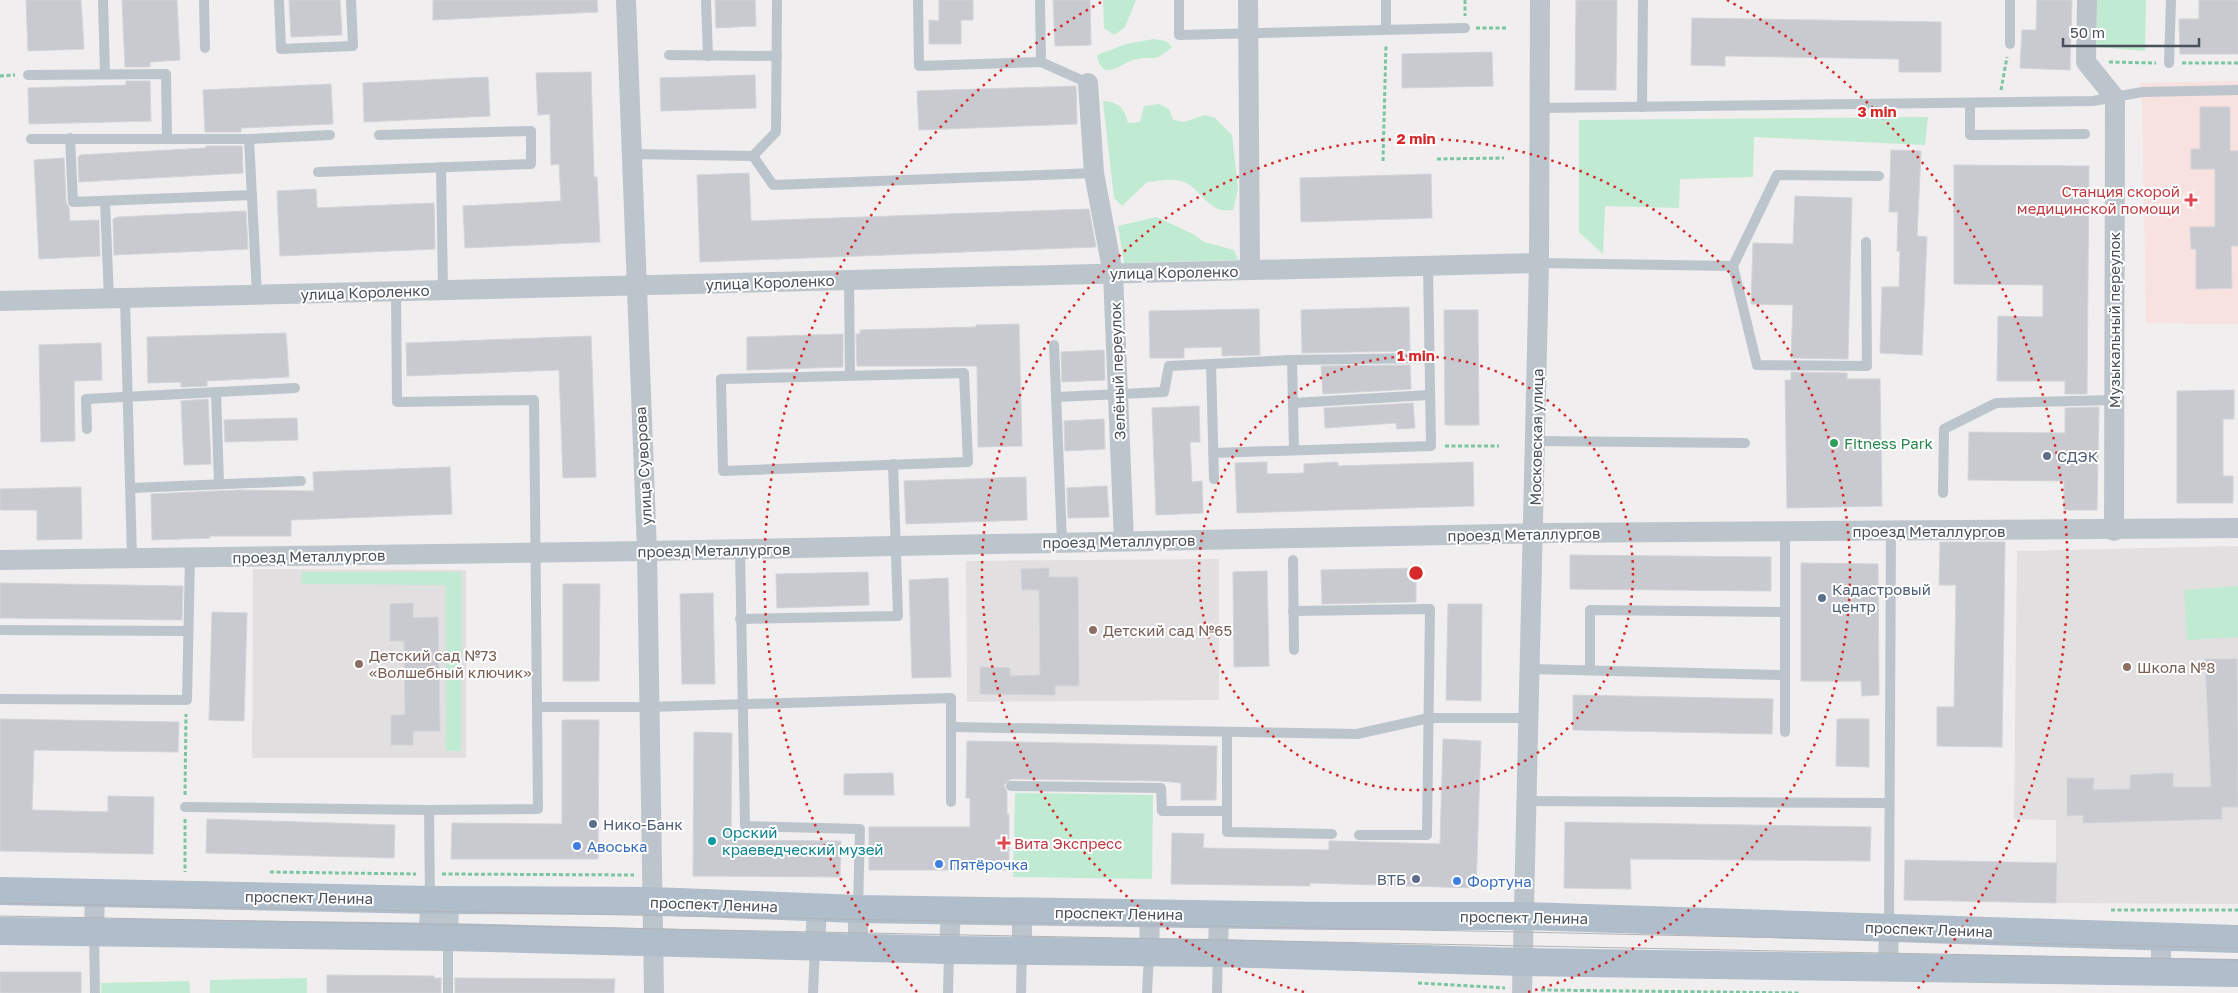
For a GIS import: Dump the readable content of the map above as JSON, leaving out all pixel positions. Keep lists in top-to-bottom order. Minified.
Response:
{"streets":{"main road":["проспект Ленина"],"street":["улица Короленко","Музыкальный переулок","Зелёный переулок","Московская улица","улица Суворова","проезд Металлургов"]},"crossings":[["улица Короленко","Зелёный переулок"],["улица Короленко","Московская улица"],["улица Короленко","улица Суворова"],["Музыкальный переулок","проезд Металлургов"],["Зелёный переулок","проезд Металлургов"],["Московская улица","проезд Металлургов"],["Московская улица","проспект Ленина"],["улица Суворова","проезд Металлургов"],["улица Суворова","проспект Ленина"]],"places":{"health":["Станция скорой медицинской помощи","Вита Экспресс"],"other":["Fitness Park","СДЭК","Кадастровый центр","Детский сад №65","Детский сад №73 «Волшебный ключик»","Школа №8","Нико-Банк","Орский краеведческий музей","Авоська","Пятёрочка","ВТБ","Фортуна"]},"scale_bar":"50 m","rings":["3 min","2 min","1 min"]}
